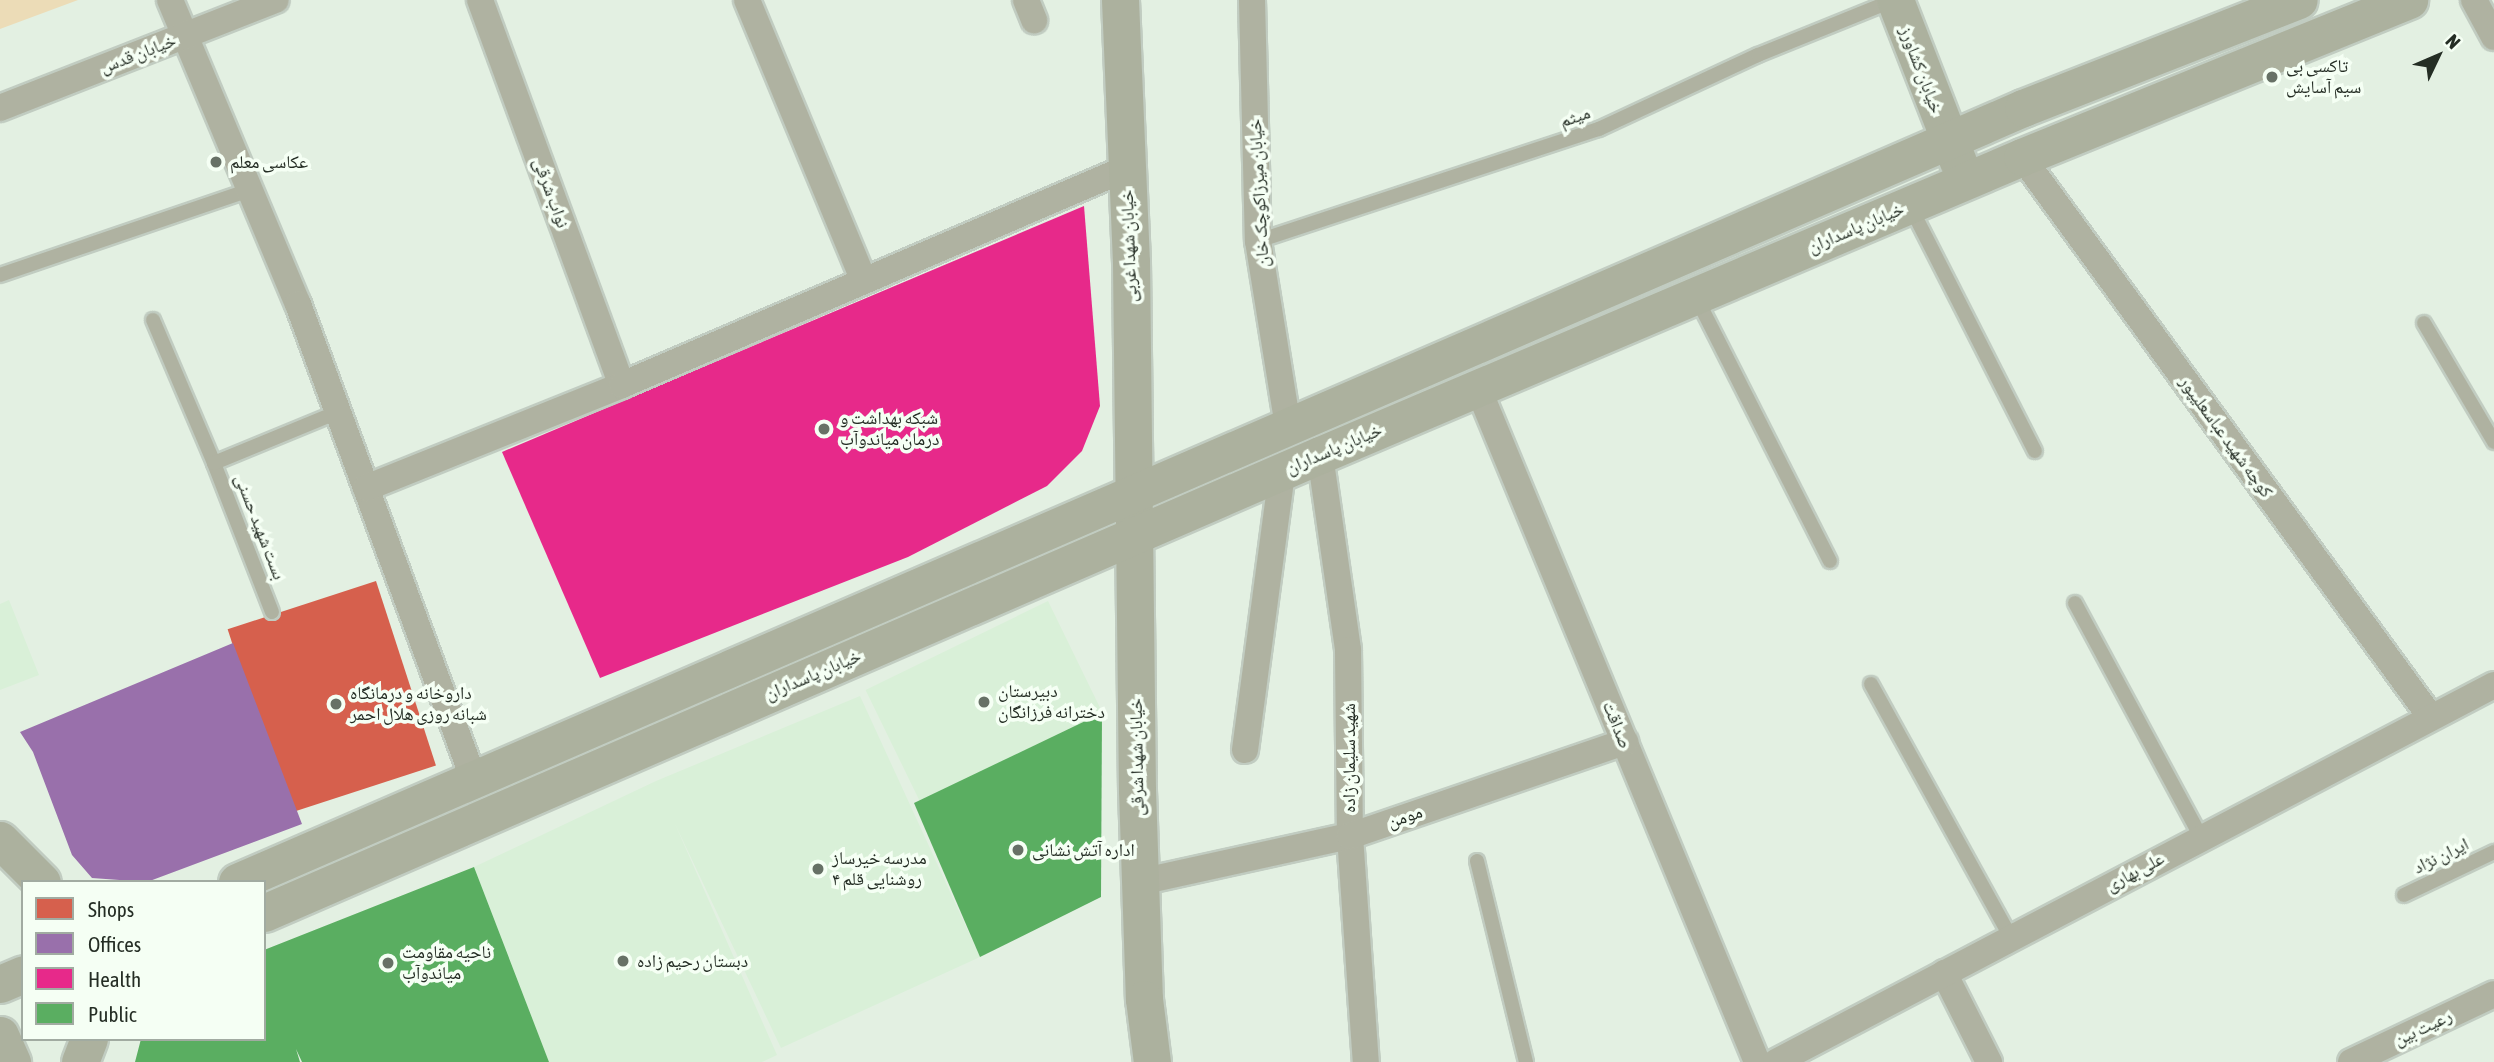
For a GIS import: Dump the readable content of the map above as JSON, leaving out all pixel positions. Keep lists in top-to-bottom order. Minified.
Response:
{"streets":{"main road":["خیابان کشاورز","خیابان پاسداران","خیابان شهدا غربی","خیابان شهدا شرقی"],"street":["خیابان قدس","نواب شرقی","خیابان میرزاکوچک خان","کوچه شهید عباسعلیپور","صداقت","شهید سلیمان زاده","مومن","علی بهاری","رعیت بین"],"lane":["میثم","بست شهید حسنی","ایران نژاد"]},"crossings":[["خیابان کشاورز","میثم"],["خیابان کشاورز","خیابان پاسداران"],["میثم","خیابان میرزاکوچک خان"],["خیابان پاسداران","خیابان شهدا غربی"],["خیابان پاسداران","کوچه شهید عباسعلیپور"],["خیابان پاسداران","صداقت"],["خیابان پاسداران","خیابان شهدا شرقی"],["خیابان پاسداران","شهید سلیمان زاده"],["خیابان شهدا غربی","خیابان شهدا شرقی"],["کوچه شهید عباسعلیپور","علی بهاری"],["صداقت","مومن"],["خیابان شهدا شرقی","مومن"],["شهید سلیمان زاده","مومن"]],"places":["تاکسی بی سیم آسایش","عکاسی معلم","شبکه بهداشت و درمان میاندوآب","دبیرستان دخترانه فرزانگان","داروخانه و درمانگاه شبانه روزی هلال احمر","اداره آتش نشانی","مدرسه خیرساز روشنایی قلم ۴","دبستان رحیم زاده","ناحیه مقاومت میاندوآب"],"legend":["Shops","Offices","Health","Public"],"north":"top right"}
